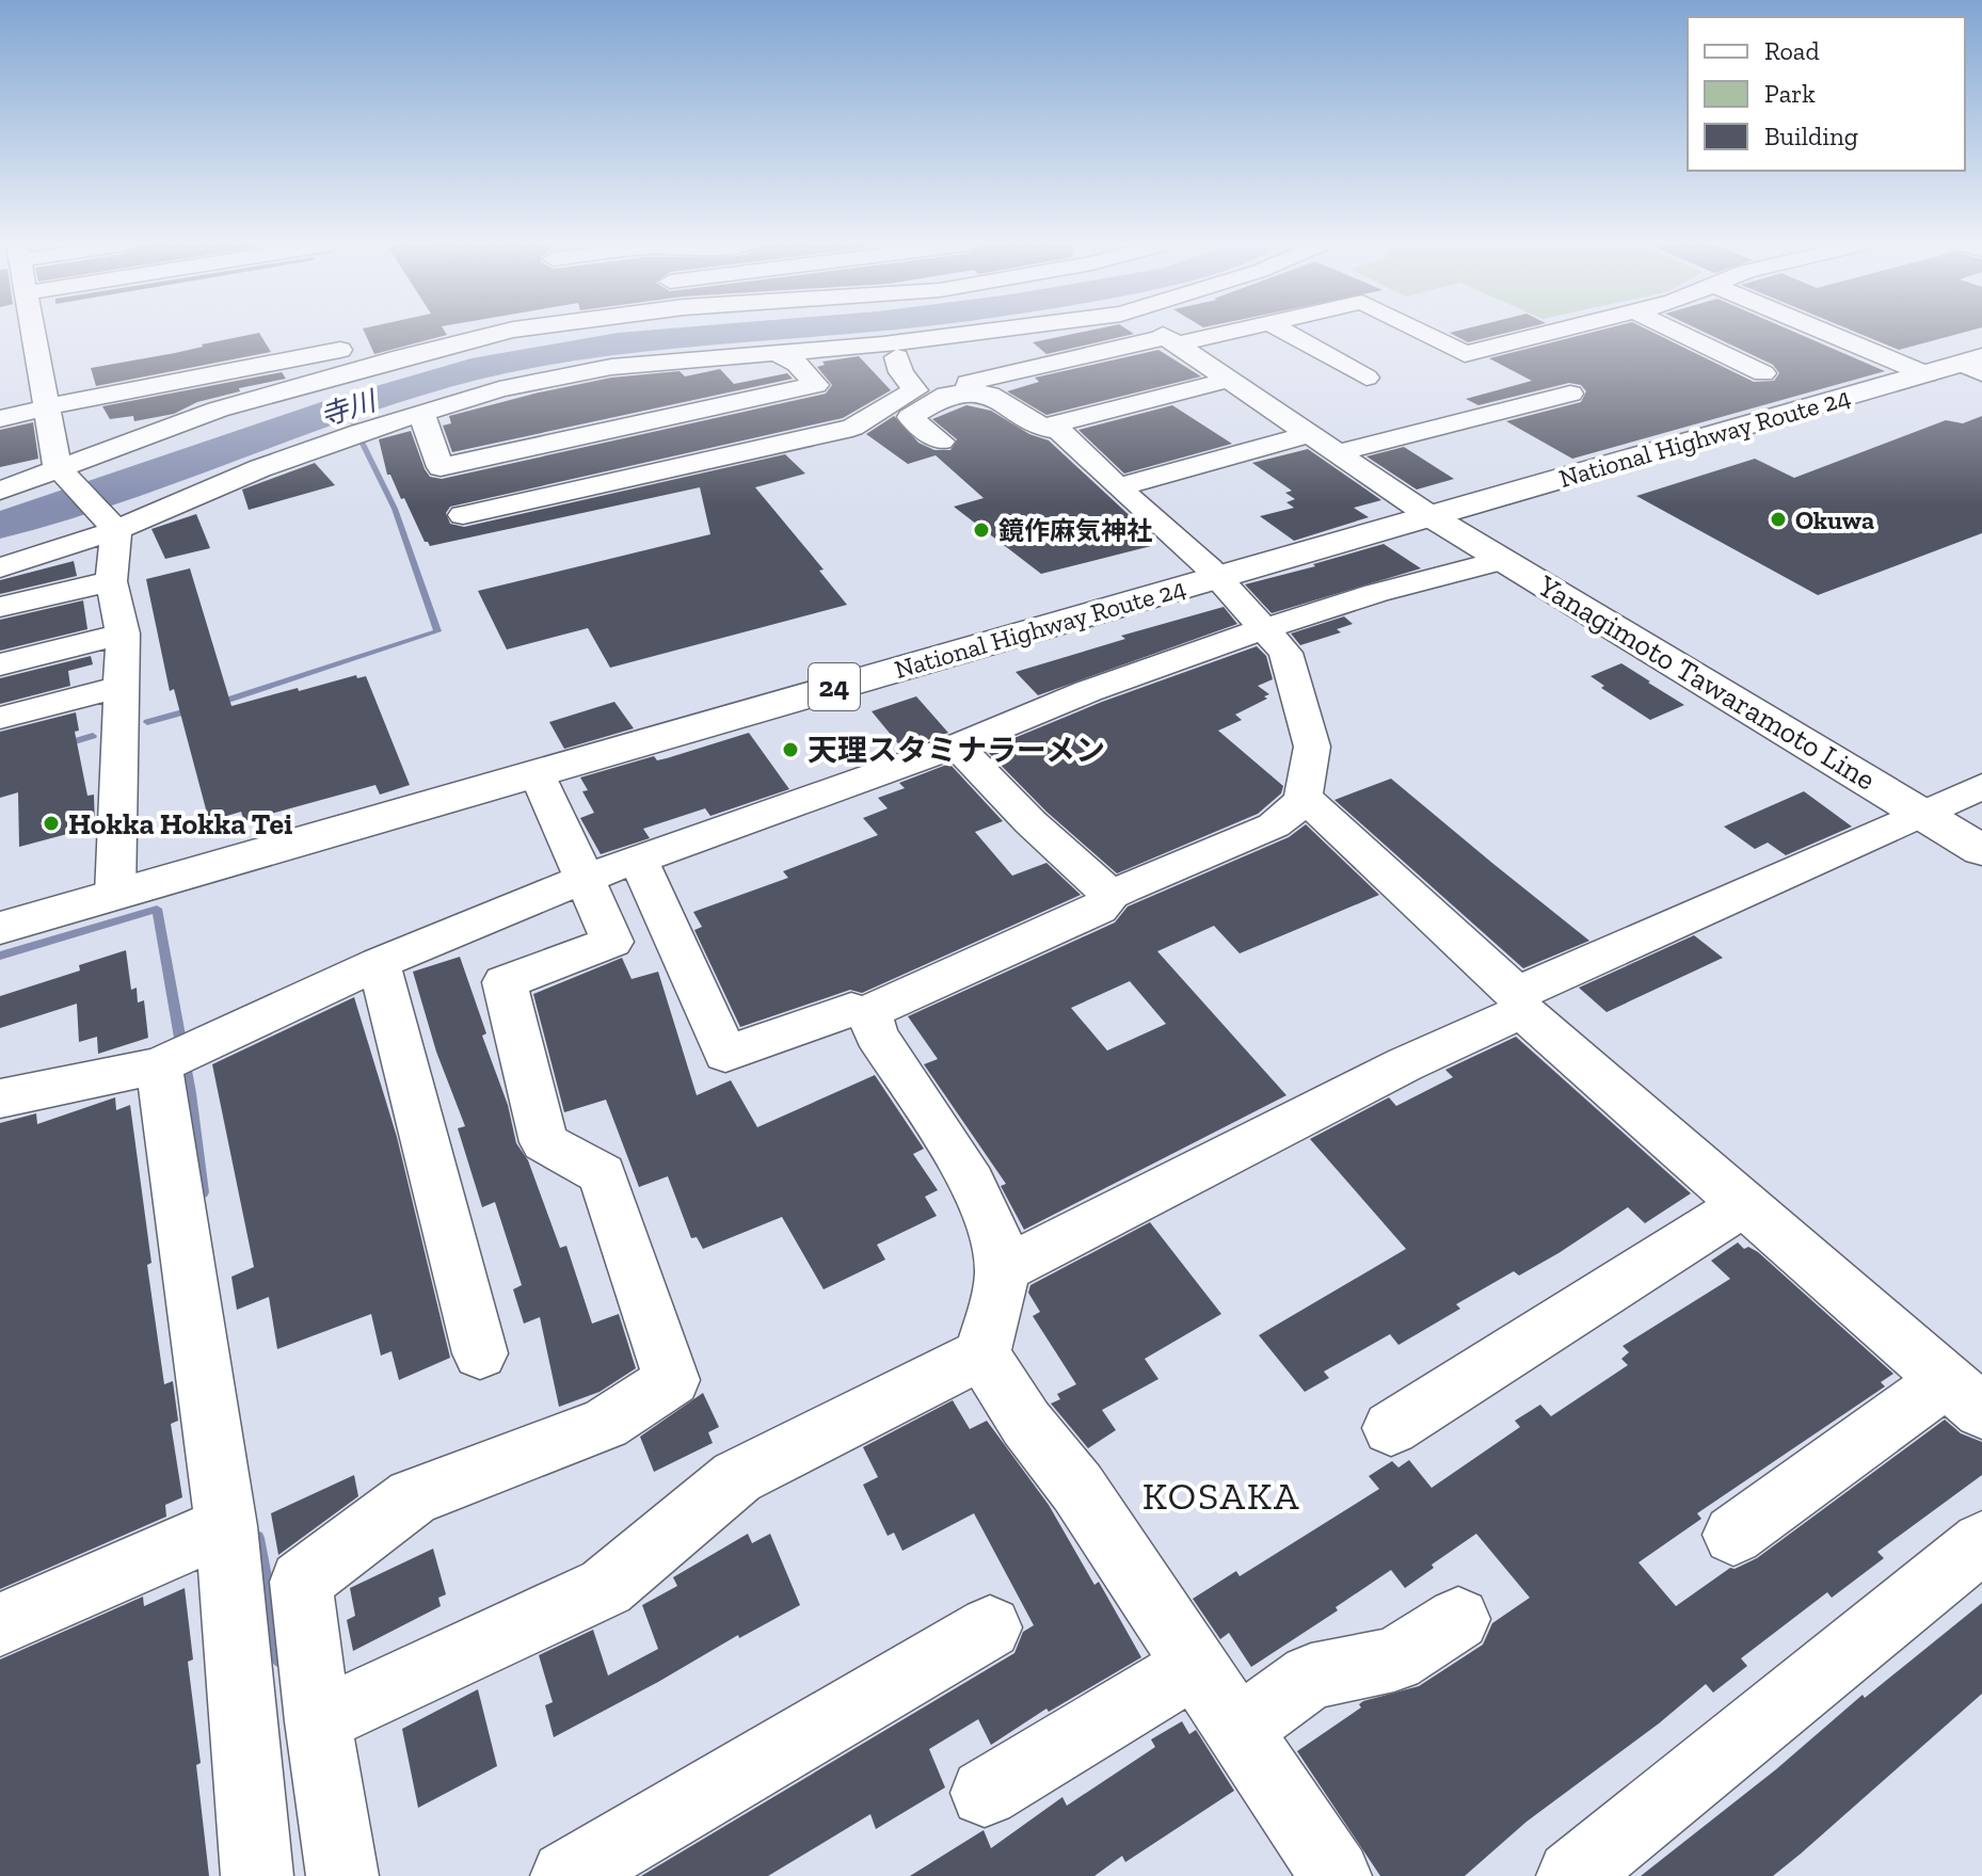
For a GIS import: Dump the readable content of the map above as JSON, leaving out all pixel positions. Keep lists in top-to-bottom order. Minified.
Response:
{"streets":{"main road":["National Highway Route 24","Yanagimoto Tawaramoto Line","24"]},"crossings":[["National Highway Route 24","Yanagimoto Tawaramoto Line"]],"districts":["KOSAKA"],"water":["寺川"],"places":["Okuwa","鏡作麻気神社","天理スタミナラーメン","Hokka Hokka Tei"],"legend":["Road","Park","Building"]}
